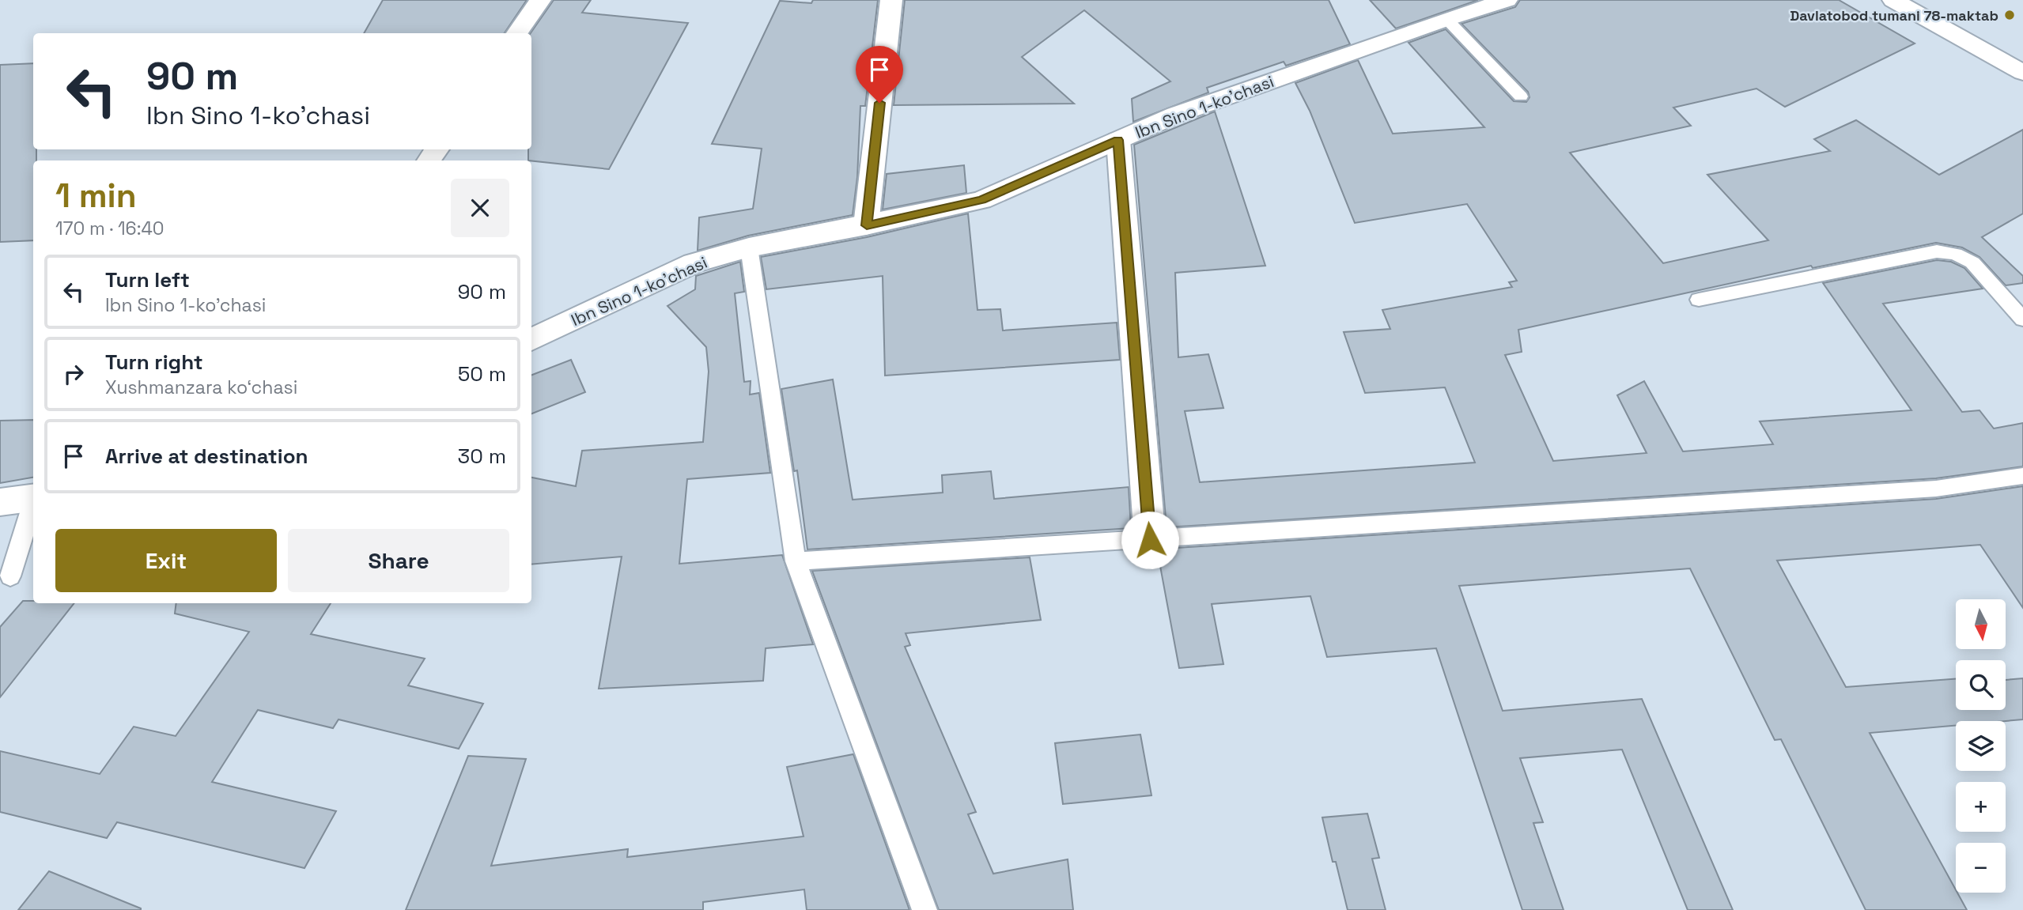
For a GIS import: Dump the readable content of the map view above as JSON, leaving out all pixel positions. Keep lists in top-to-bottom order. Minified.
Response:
{"streets":{"street":["Ibn Sino 1-koʼchasi"]},"places":["Davlatobod tumani 78-maktab"],"north":"bottom","page":{"turn":["90 m","Ibn Sino 1-koʼchasi"],"heading":["1 min","170 m · 16:40"],"list":[{"name":"Turn left","note":"Ibn Sino 1-koʼchasi","value":"90 m"},{"name":"Turn right","note":"Xushmanzara koʻchasi","value":"50 m"},{"name":"Arrive at destination","value":"30 m"}],"buttons":["Exit","Share"],"map_buttons":["+","−"]}}
